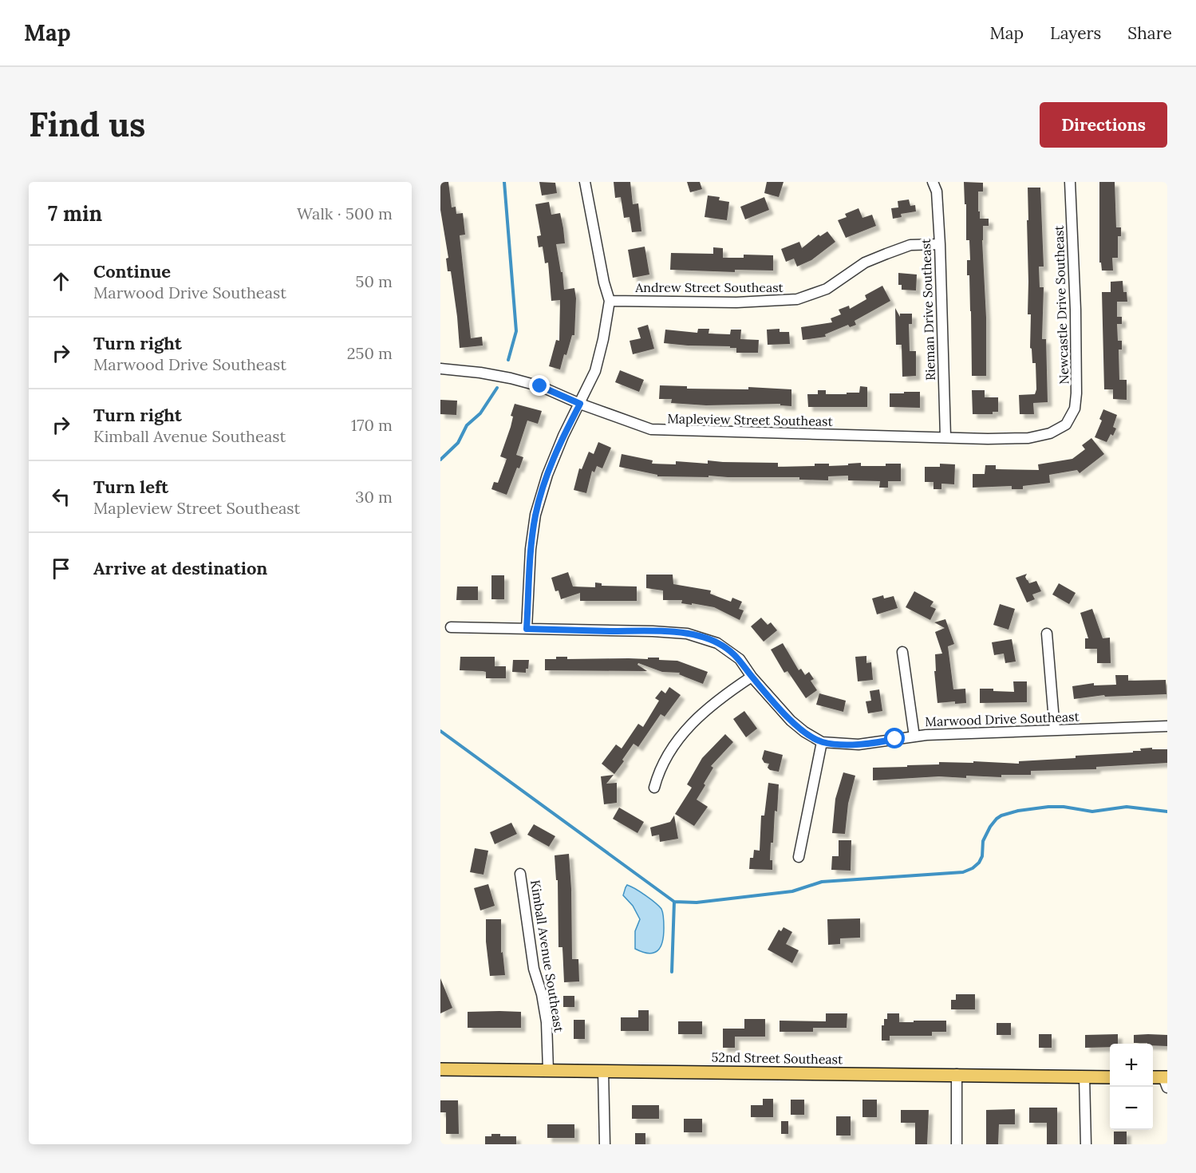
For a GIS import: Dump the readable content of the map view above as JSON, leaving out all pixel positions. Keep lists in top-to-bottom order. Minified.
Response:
{"streets":{"main road":["52nd Street Southeast"],"street":["Andrew Street Southeast","Newcastle Drive Southeast","Rieman Drive Southeast","Mapleview Street Southeast","Marwood Drive Southeast","Kimball Avenue Southeast"]},"crossings":[["Andrew Street Southeast","Rieman Drive Southeast"],["Newcastle Drive Southeast","Mapleview Street Southeast"],["Rieman Drive Southeast","Mapleview Street Southeast"],["Kimball Avenue Southeast","52nd Street Southeast"]],"page":{"header":"Map","nav":["Map","Layers","Share"],"buttons":"Directions","title":"Find us","heading":["7 min","Walk · 500 m"],"list":[["Continue","Marwood Drive Southeast","50 m"],["Turn right","Marwood Drive Southeast","250 m"],["Turn right","Kimball Avenue Southeast","170 m"],["Turn left","Mapleview Street Southeast","30 m"],"Arrive at destination"],"map_buttons":["+","−"]}}
